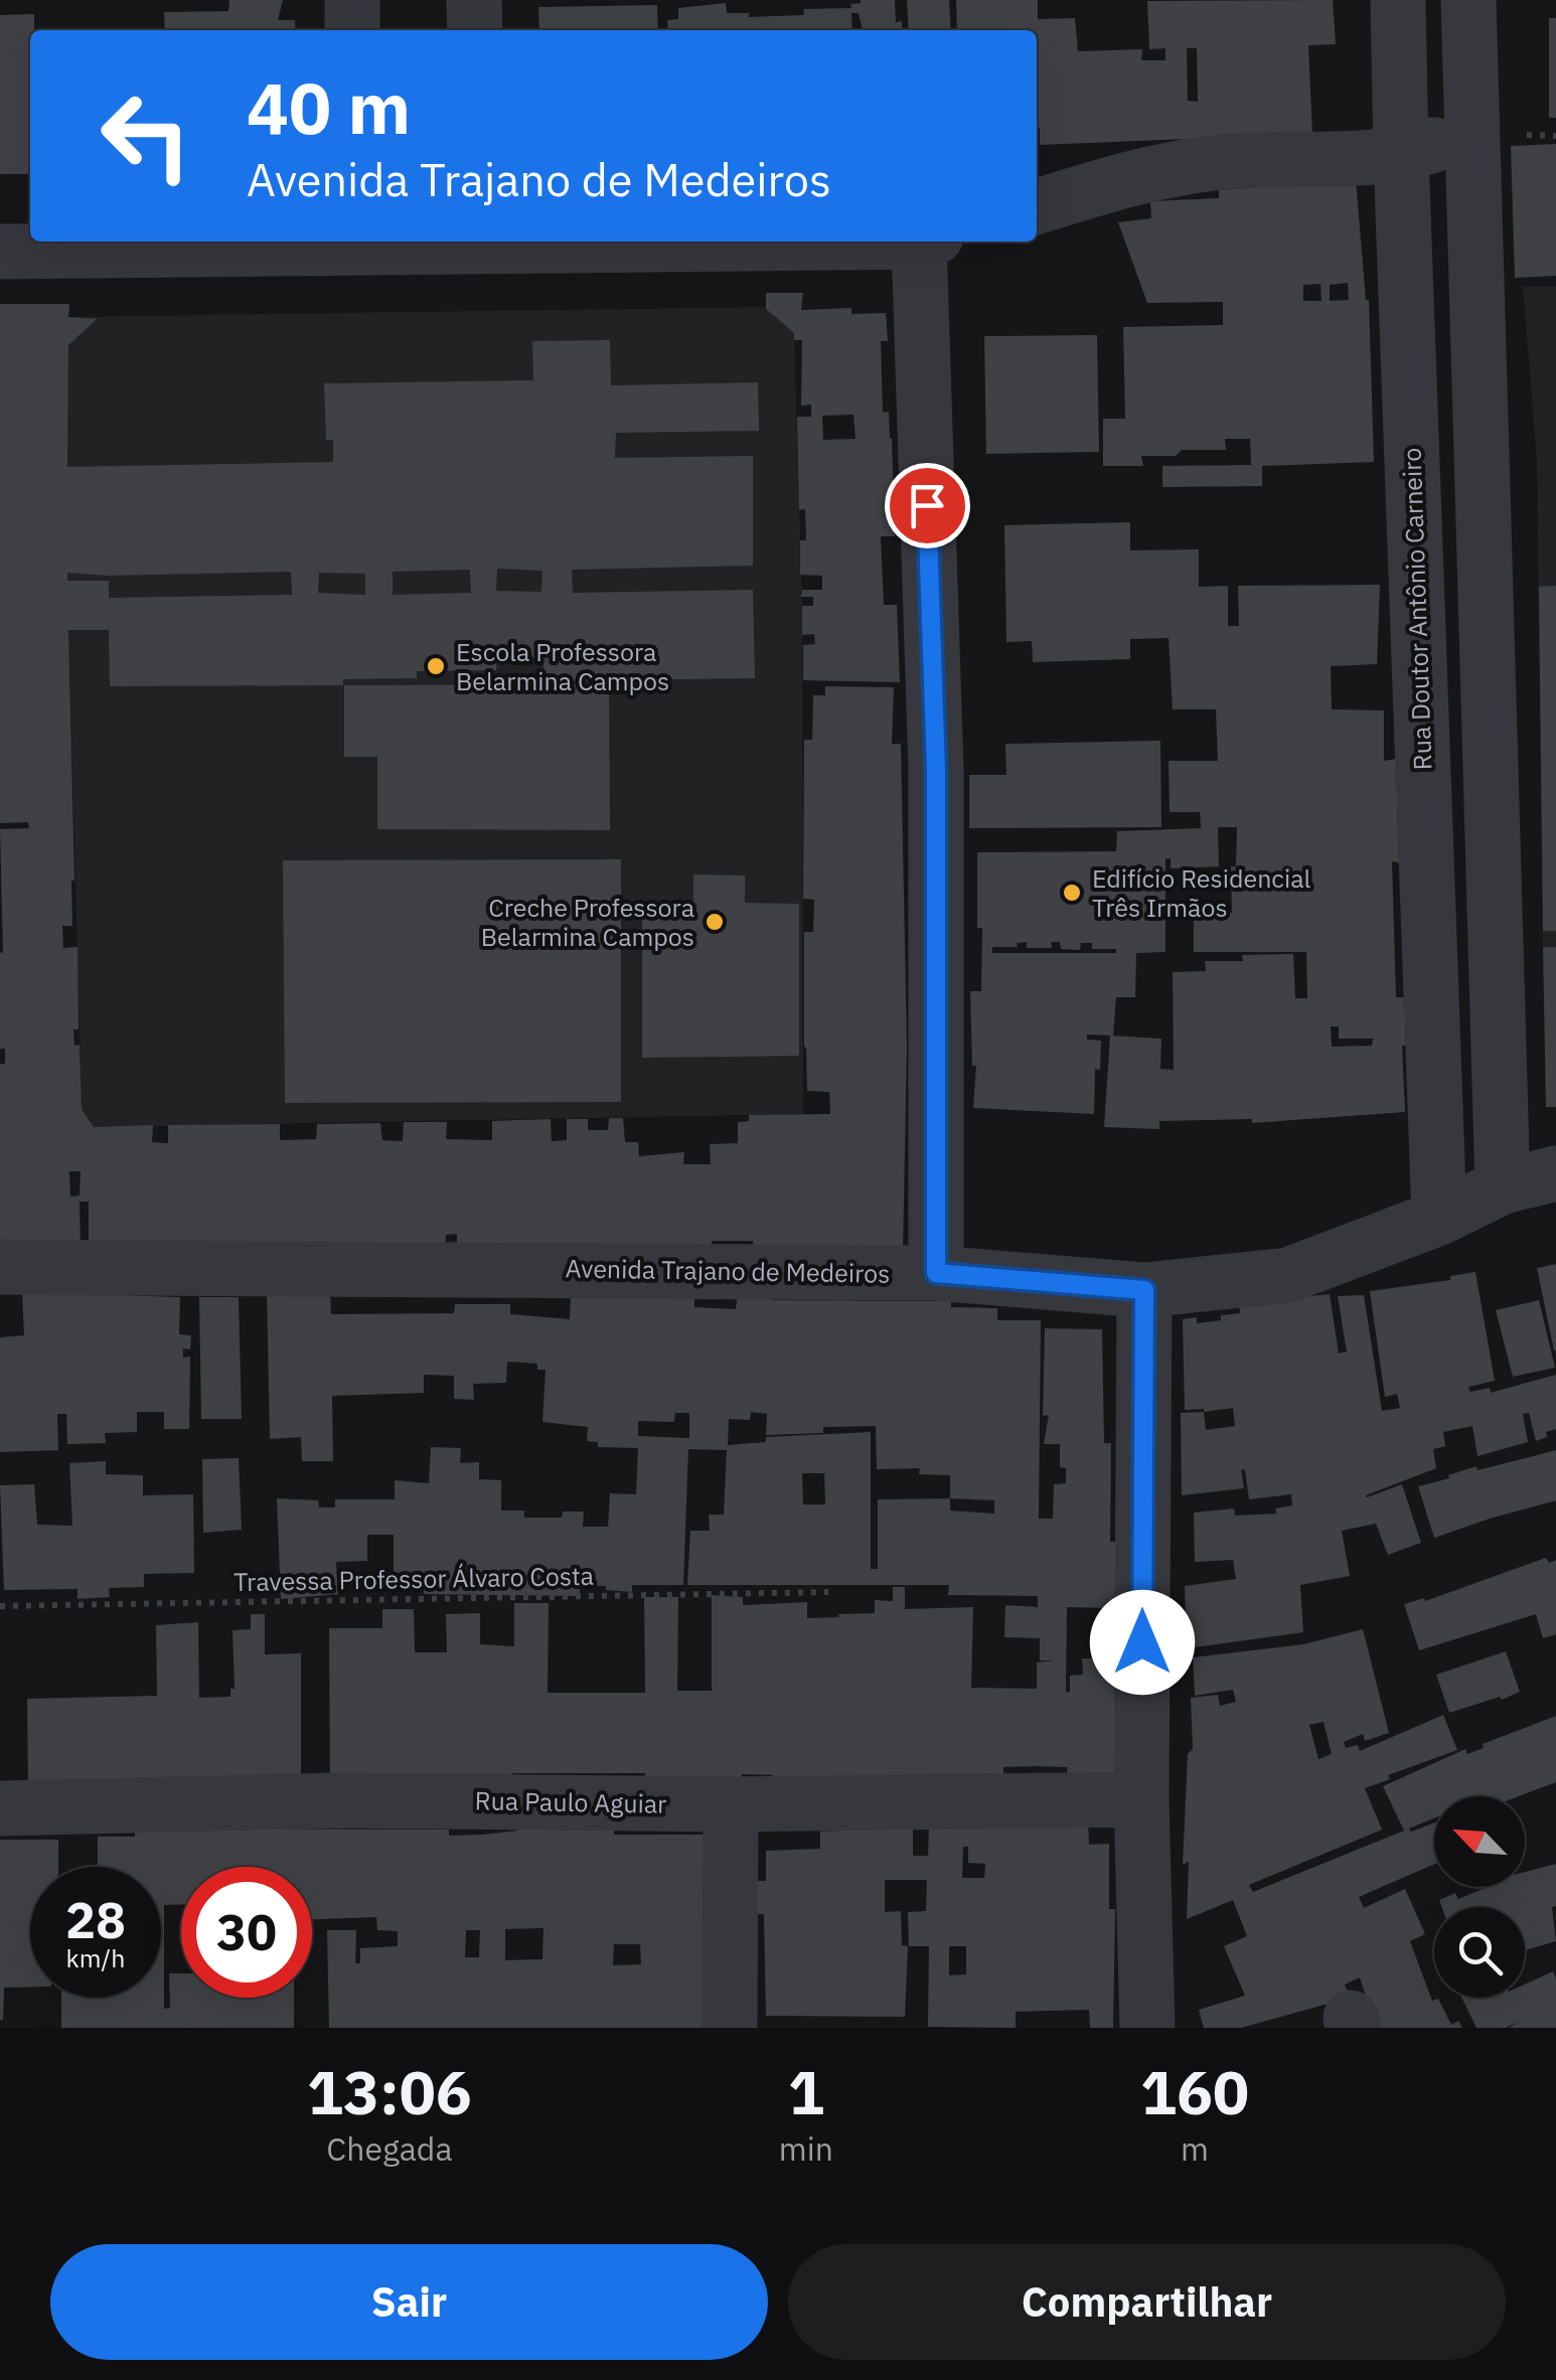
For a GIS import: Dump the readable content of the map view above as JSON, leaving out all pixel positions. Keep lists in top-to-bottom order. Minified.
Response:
{"streets":{"street":["Rua Doutor Antônio Carneiro","Avenida Trajano de Medeiros","Rua Paulo Aguiar"],"path":["Travessa Professor Álvaro Costa"]},"crossings":[["Rua Doutor Antônio Carneiro","Avenida Trajano de Medeiros"]],"places":["Escola Professora Belarmina Campos","Edifício Residencial Três Irmãos","Creche Professora Belarmina Campos"],"north":"top left","page":{"turn":["40 m","Avenida Trajano de Medeiros"],"speed":"28 km/h","limit":"30","eta":["13:06","Chegada","1","min","160","m"],"buttons":["Sair","Compartilhar"]}}
